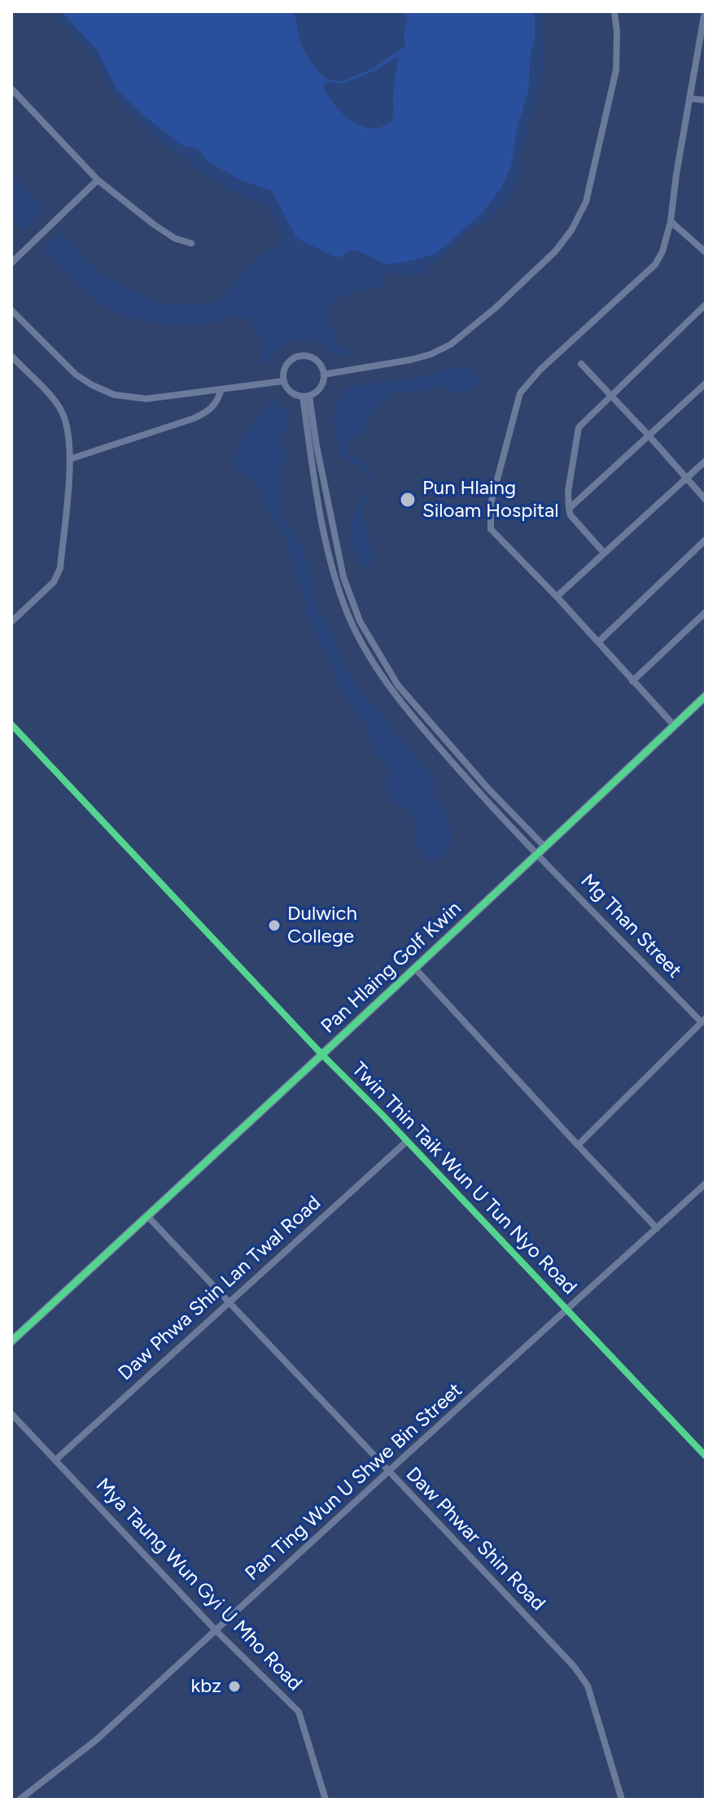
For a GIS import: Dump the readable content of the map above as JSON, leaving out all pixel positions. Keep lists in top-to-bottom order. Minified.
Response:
{"streets":{"street":["Mg Than Street","Pan Hlaing Golf Kwin","Twin Thin Taik Wun U Tun Nyo Road","Daw Phwa Shin Lan Twal Road","Pan Ting Wun U Shwe Bin Street","Daw Phwar Shin Road","Mya Taung Wun Gyi U Mho Road"]},"crossings":[["Mg Than Street","Pan Hlaing Golf Kwin"],["Pan Hlaing Golf Kwin","Twin Thin Taik Wun U Tun Nyo Road"],["Pan Hlaing Golf Kwin","Daw Phwar Shin Road"],["Twin Thin Taik Wun U Tun Nyo Road","Daw Phwa Shin Lan Twal Road"],["Twin Thin Taik Wun U Tun Nyo Road","Pan Ting Wun U Shwe Bin Street"],["Daw Phwa Shin Lan Twal Road","Daw Phwar Shin Road"],["Daw Phwa Shin Lan Twal Road","Mya Taung Wun Gyi U Mho Road"],["Pan Ting Wun U Shwe Bin Street","Daw Phwar Shin Road"],["Pan Ting Wun U Shwe Bin Street","Mya Taung Wun Gyi U Mho Road"]],"places":["Pun Hlaing Siloam Hospital","Dulwich College","kbz"]}
